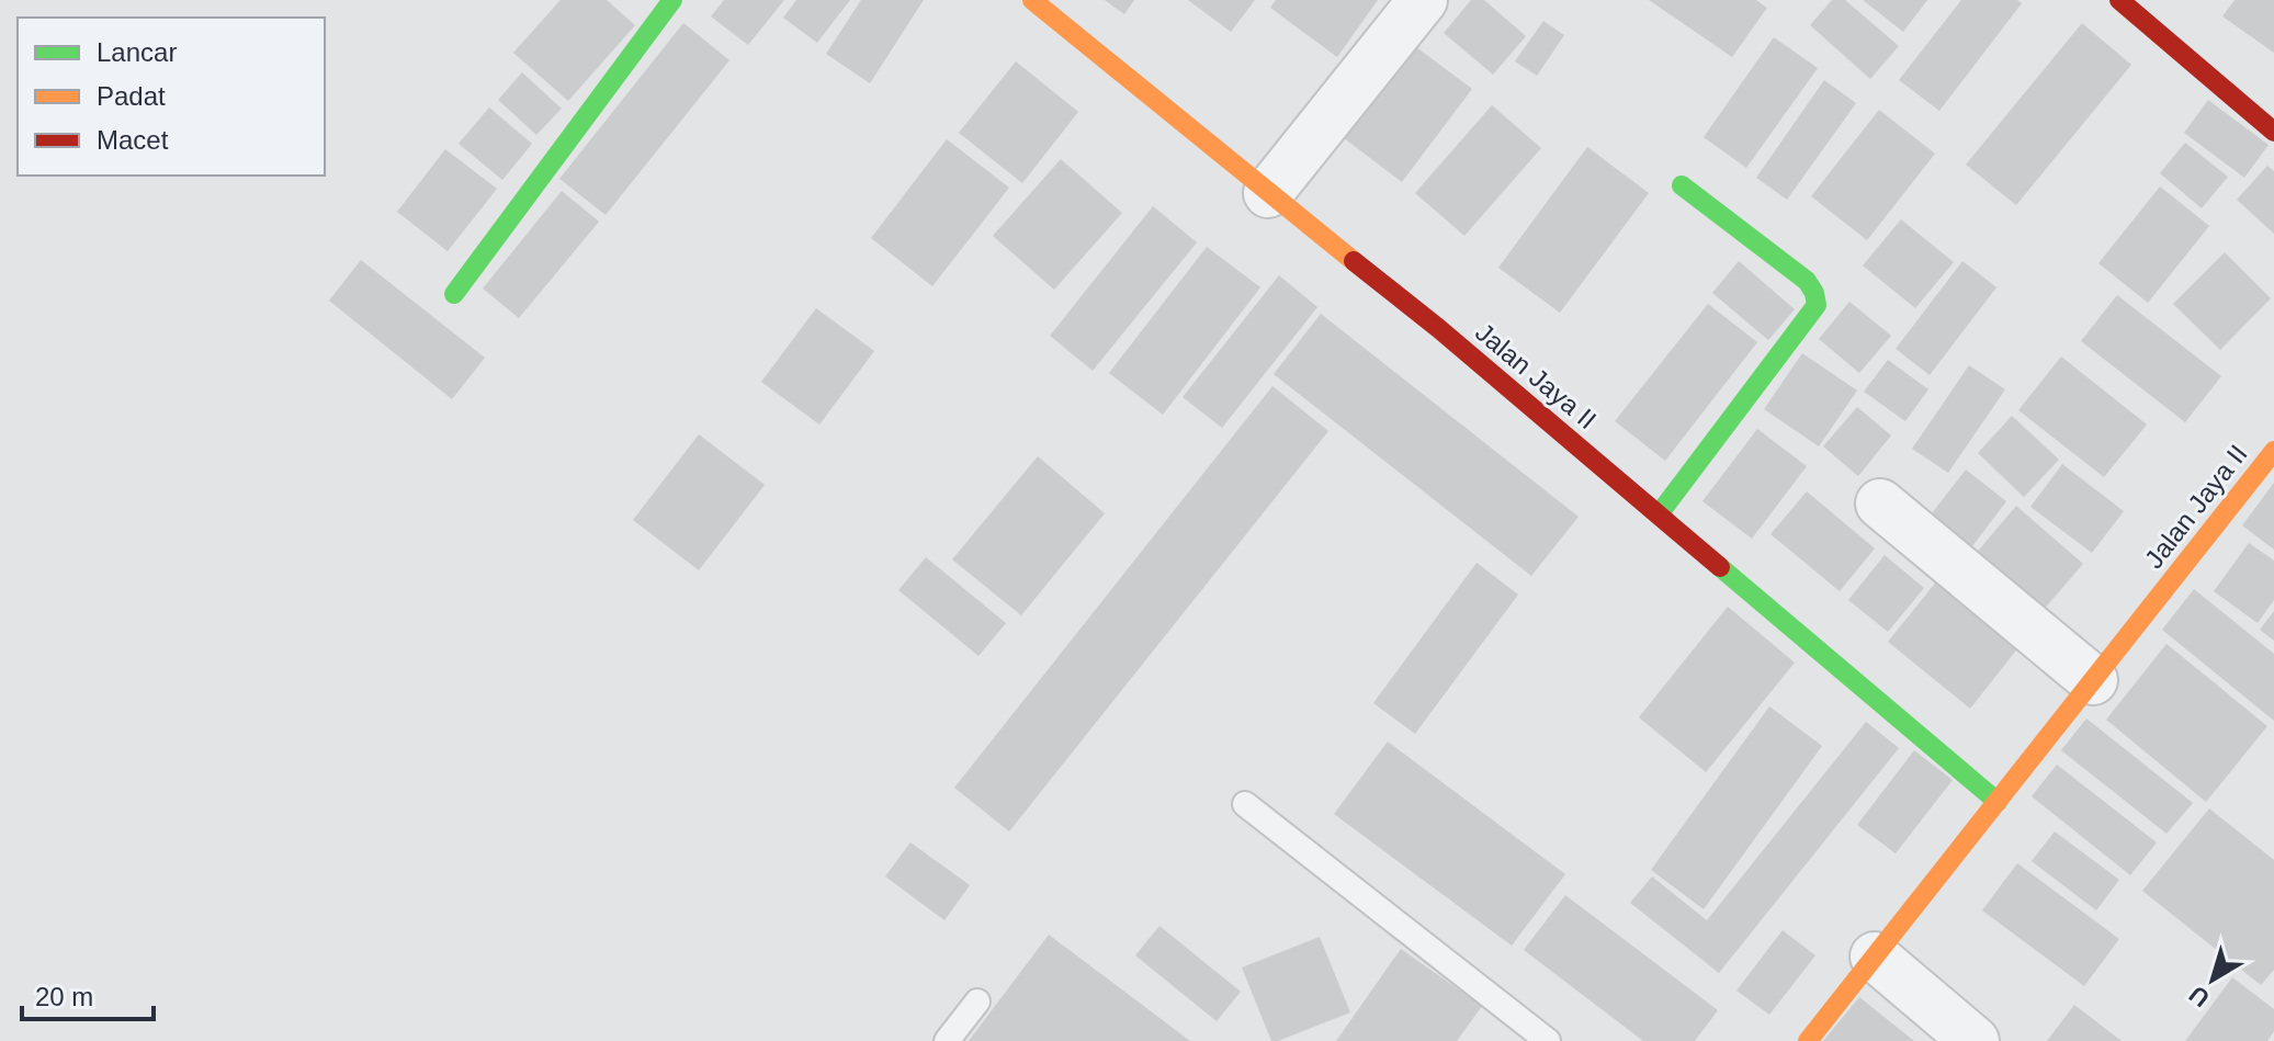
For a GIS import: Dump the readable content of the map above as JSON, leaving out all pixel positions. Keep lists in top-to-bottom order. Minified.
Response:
{"streets":{"street":["Jalan Jaya II"]},"legend":["Lancar","Padat","Macet"],"scale_bar":"20 m","north":"bottom left"}
